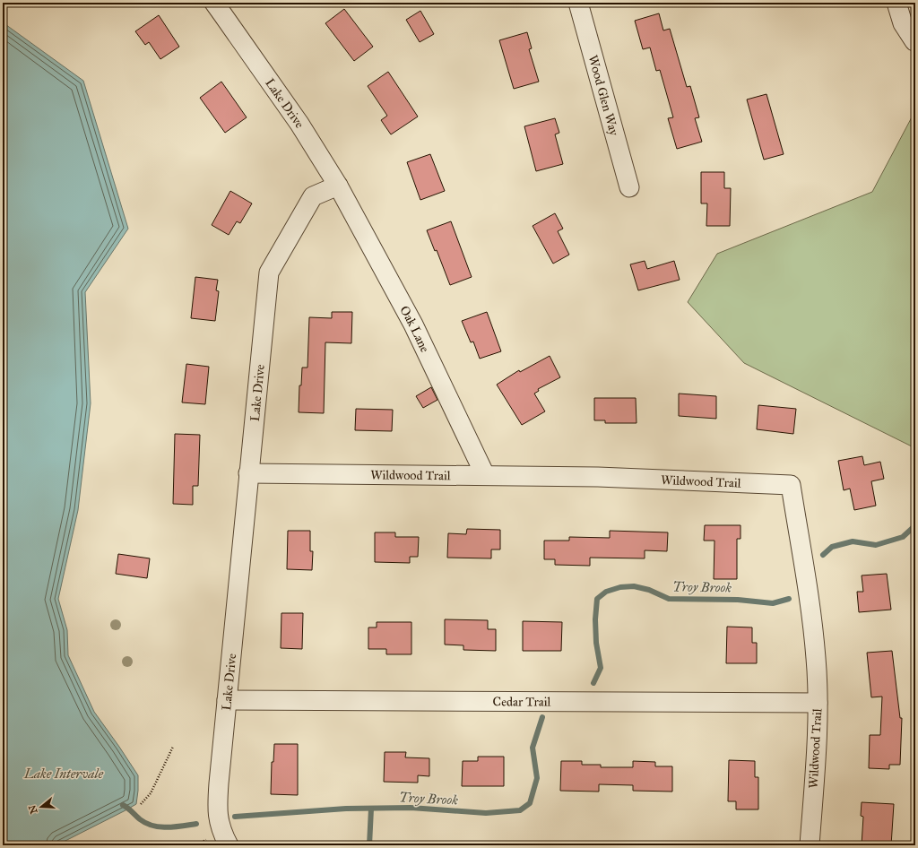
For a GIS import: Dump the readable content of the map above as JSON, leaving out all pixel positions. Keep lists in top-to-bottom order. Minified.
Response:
{"streets":{"street":["Wood Glen Way","Lake Drive","Oak Lane","Wildwood Trail","Cedar Trail"]},"crossings":[["Lake Drive","Oak Lane"],["Lake Drive","Wildwood Trail"],["Lake Drive","Cedar Trail"],["Oak Lane","Wildwood Trail"],["Wildwood Trail","Cedar Trail"]],"water":["Troy Brook","Lake Intervale"],"north":"left"}
